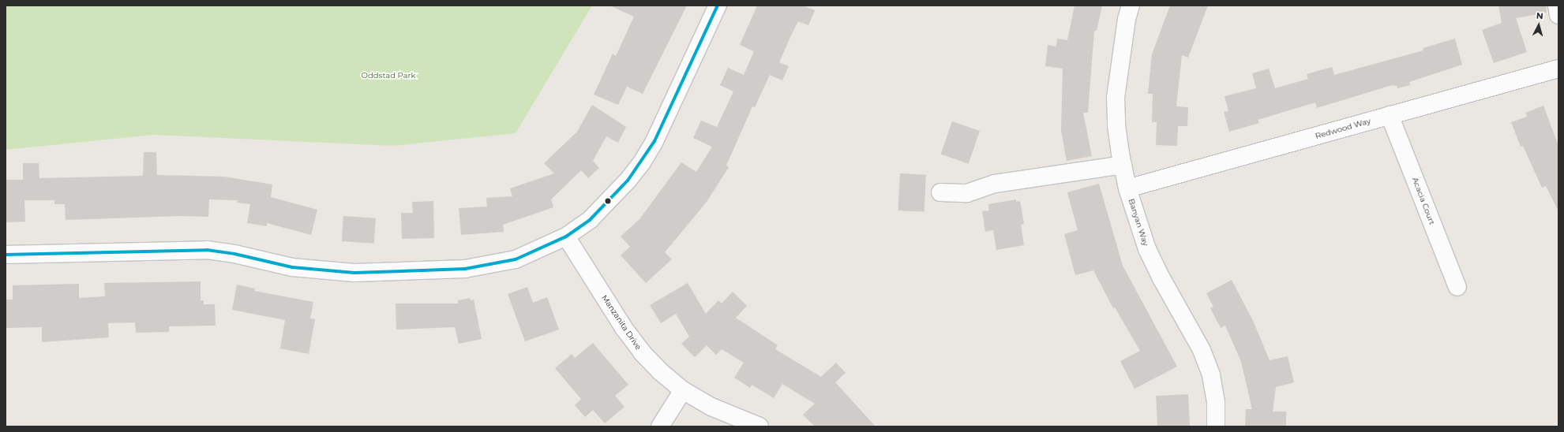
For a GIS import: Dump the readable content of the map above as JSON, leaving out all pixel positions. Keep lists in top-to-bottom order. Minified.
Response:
{"streets":{"street":["Redwood Way","Acacia Court","Banyan Way","Manzanita Drive"]},"crossings":[["Redwood Way","Acacia Court"],["Redwood Way","Banyan Way"]],"parks":["Oddstad Park"],"north":"top"}
